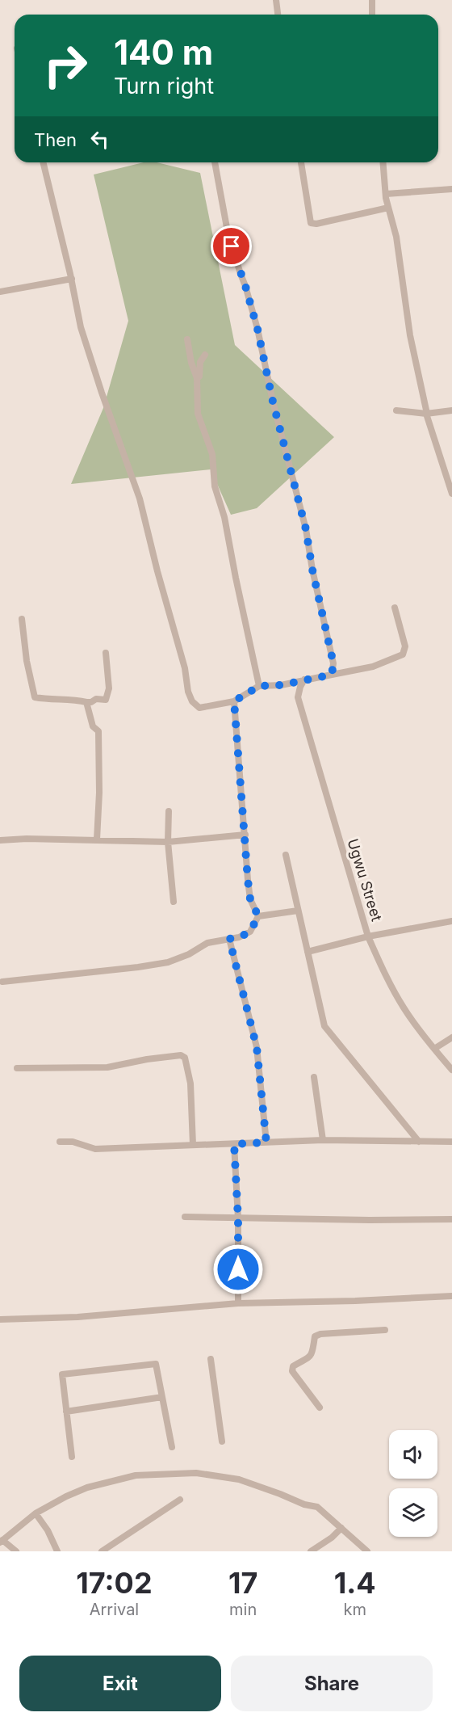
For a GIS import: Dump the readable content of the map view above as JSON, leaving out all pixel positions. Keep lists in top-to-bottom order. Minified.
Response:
{"streets":{"street":["Ugwu Street"]},"page":{"turn":["140 m","Turn right"],"then":"Then","eta":["17:02","Arrival","17","min","1.4","km"],"buttons":["Exit","Share"]}}
